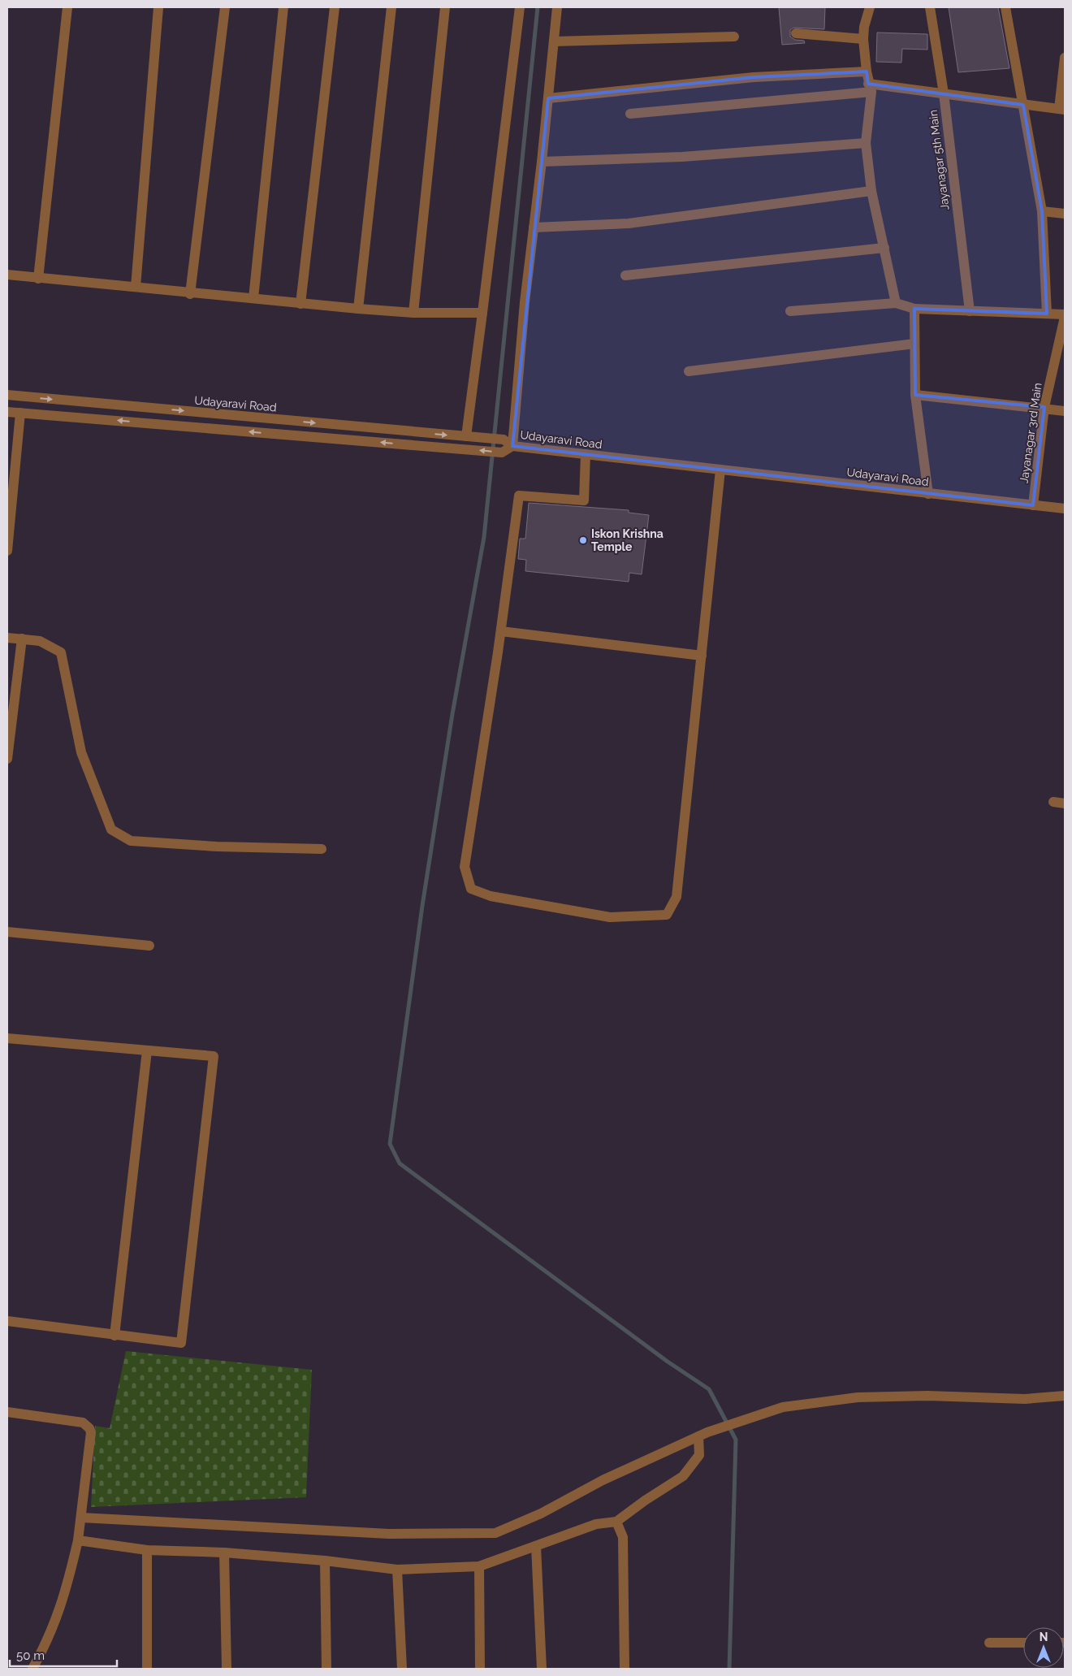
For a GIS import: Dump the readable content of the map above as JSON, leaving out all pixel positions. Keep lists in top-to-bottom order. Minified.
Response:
{"streets":{"street":["Jayanagar 5th Main","Udayaravi Road","Jayanagar 3rd Main"]},"crossings":[["Udayaravi Road","Jayanagar 3rd Main"]],"places":["Iskon Krishna Temple"],"scale_bar":"50 m","north":"top"}
